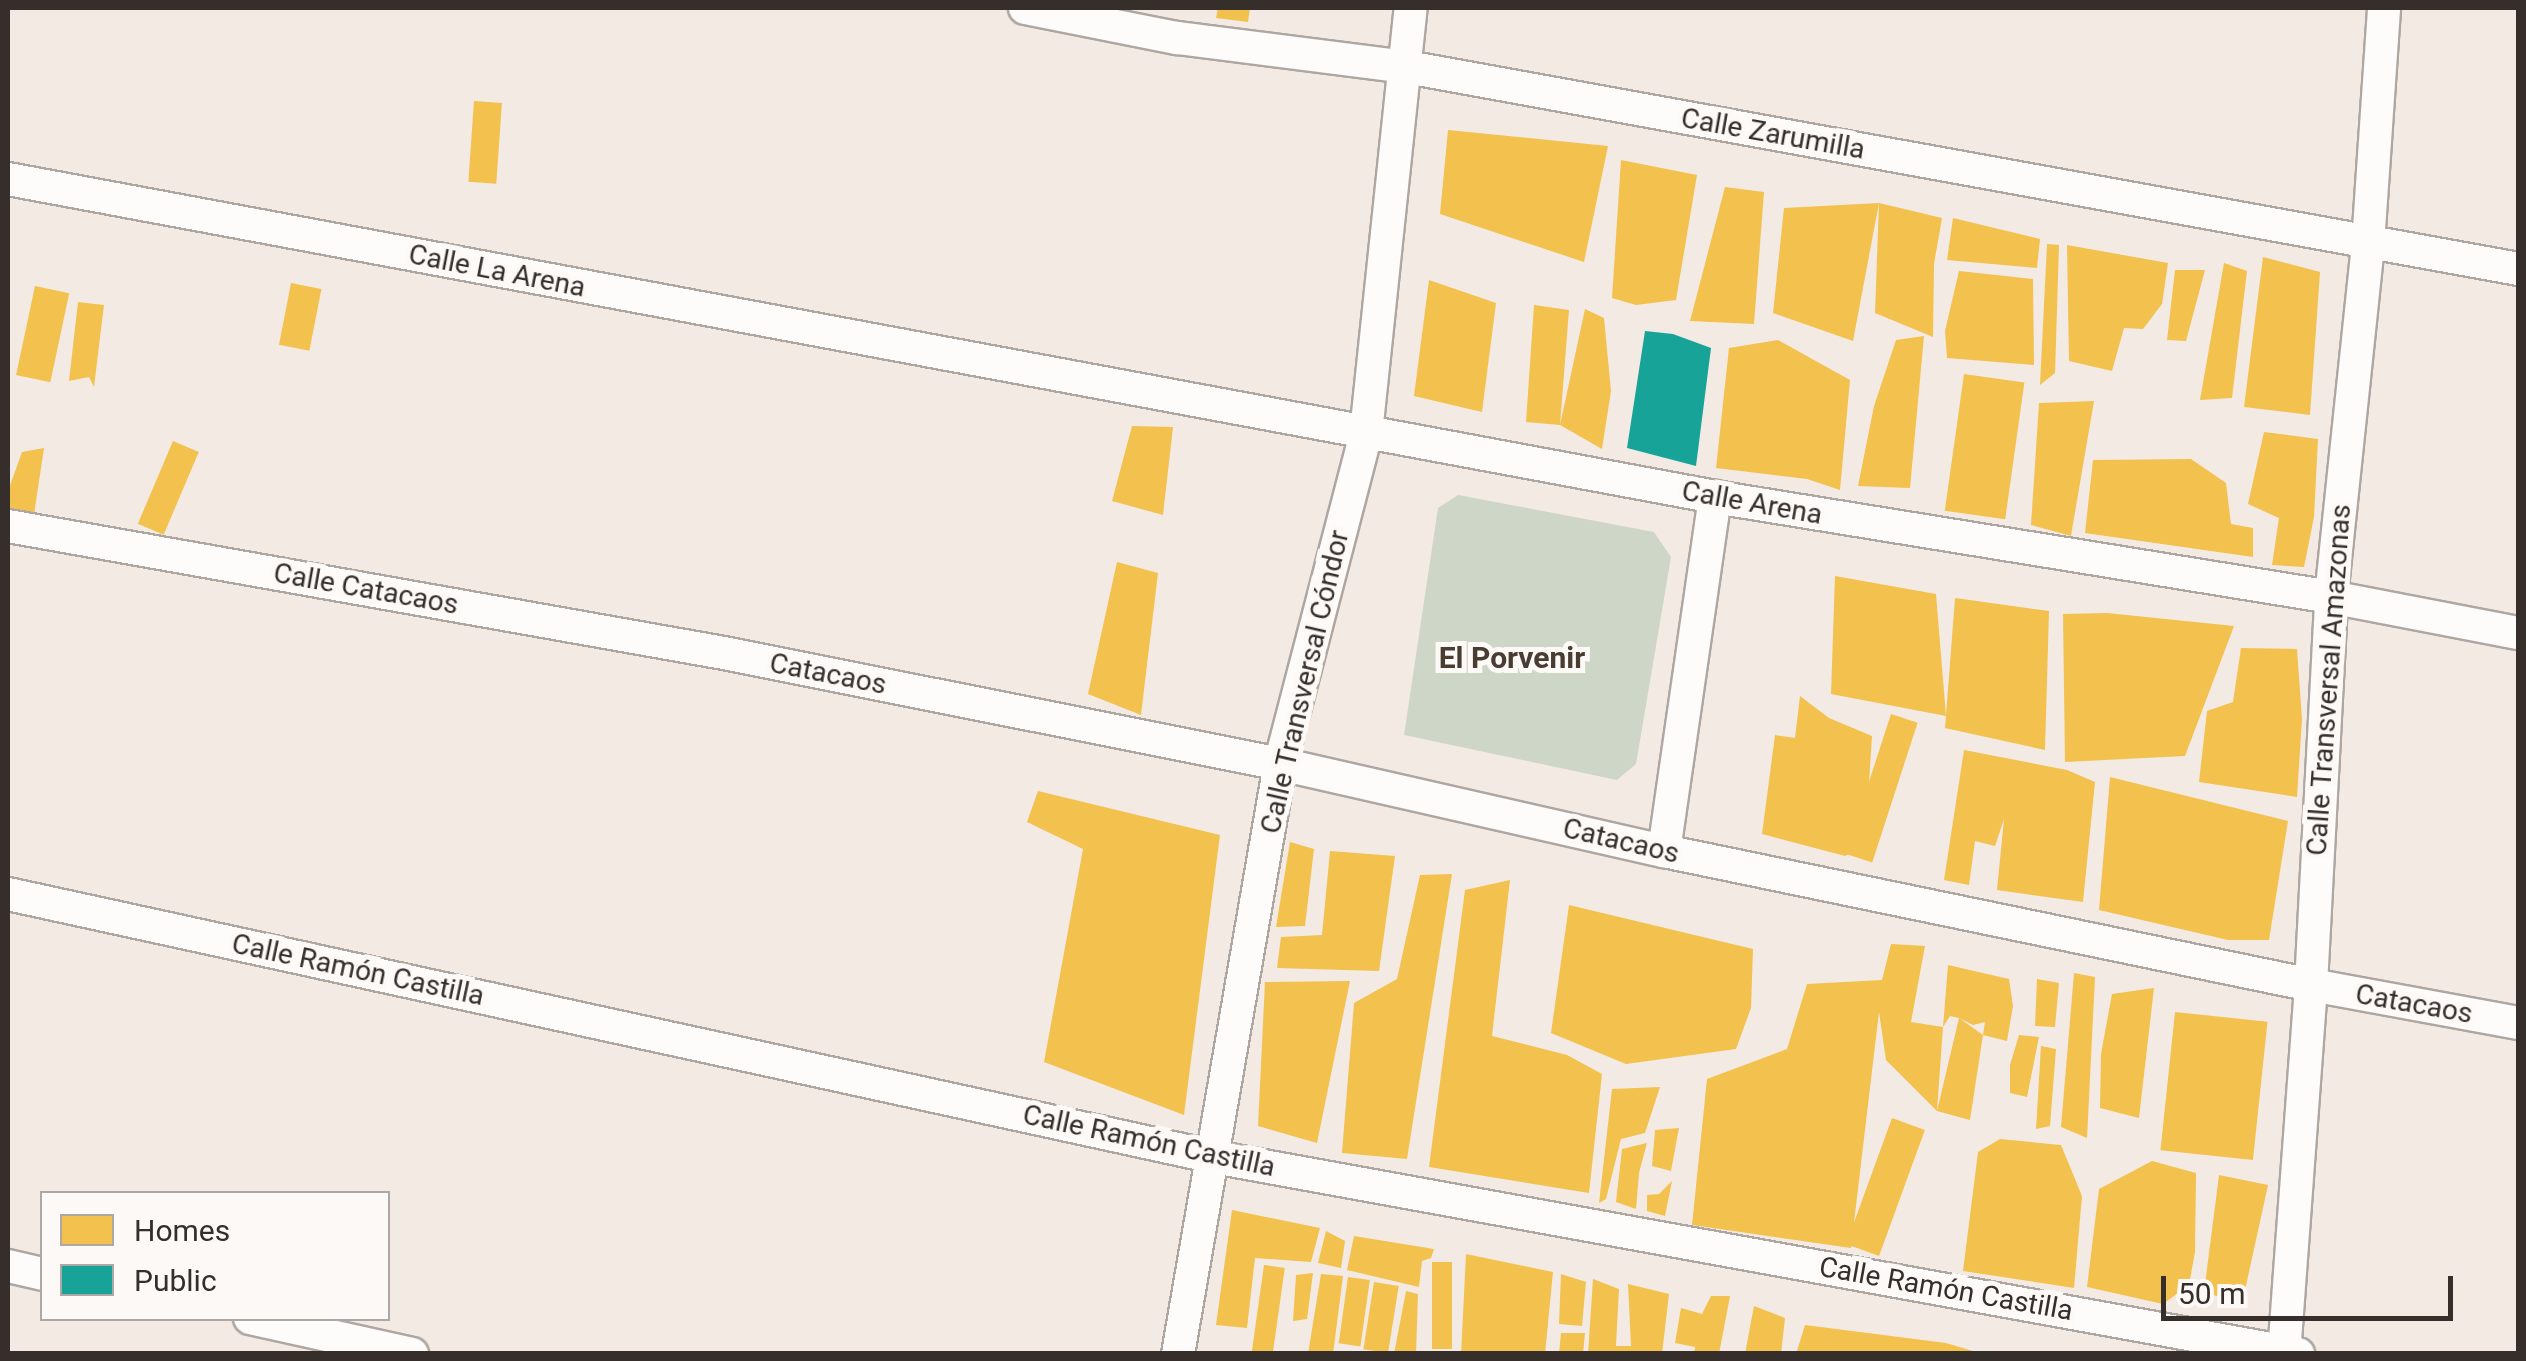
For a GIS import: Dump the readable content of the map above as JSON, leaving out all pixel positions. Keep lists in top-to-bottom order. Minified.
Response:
{"streets":{"street":["Calle Zarumilla","Calle La Arena","Calle Arena","Calle Catacaos","Catacaos","Calle Transversal Amazonas","Calle Transversal Cóndor","Calle Ramón Castilla"]},"crossings":[["Calle Zarumilla","Calle Transversal Amazonas"],["Calle Zarumilla","Calle Transversal Cóndor"],["Calle La Arena","Calle Arena"],["Calle Arena","Calle Transversal Amazonas"],["Calle Arena","Calle Transversal Cóndor"],["Calle Catacaos","Catacaos"],["Catacaos","Calle Transversal Amazonas"],["Catacaos","Calle Transversal Cóndor"],["Calle Transversal Amazonas","Calle Ramón Castilla"],["Calle Transversal Cóndor","Calle Ramón Castilla"]],"districts":["El Porvenir"],"legend":["Homes","Public"],"scale_bar":"50 m"}
